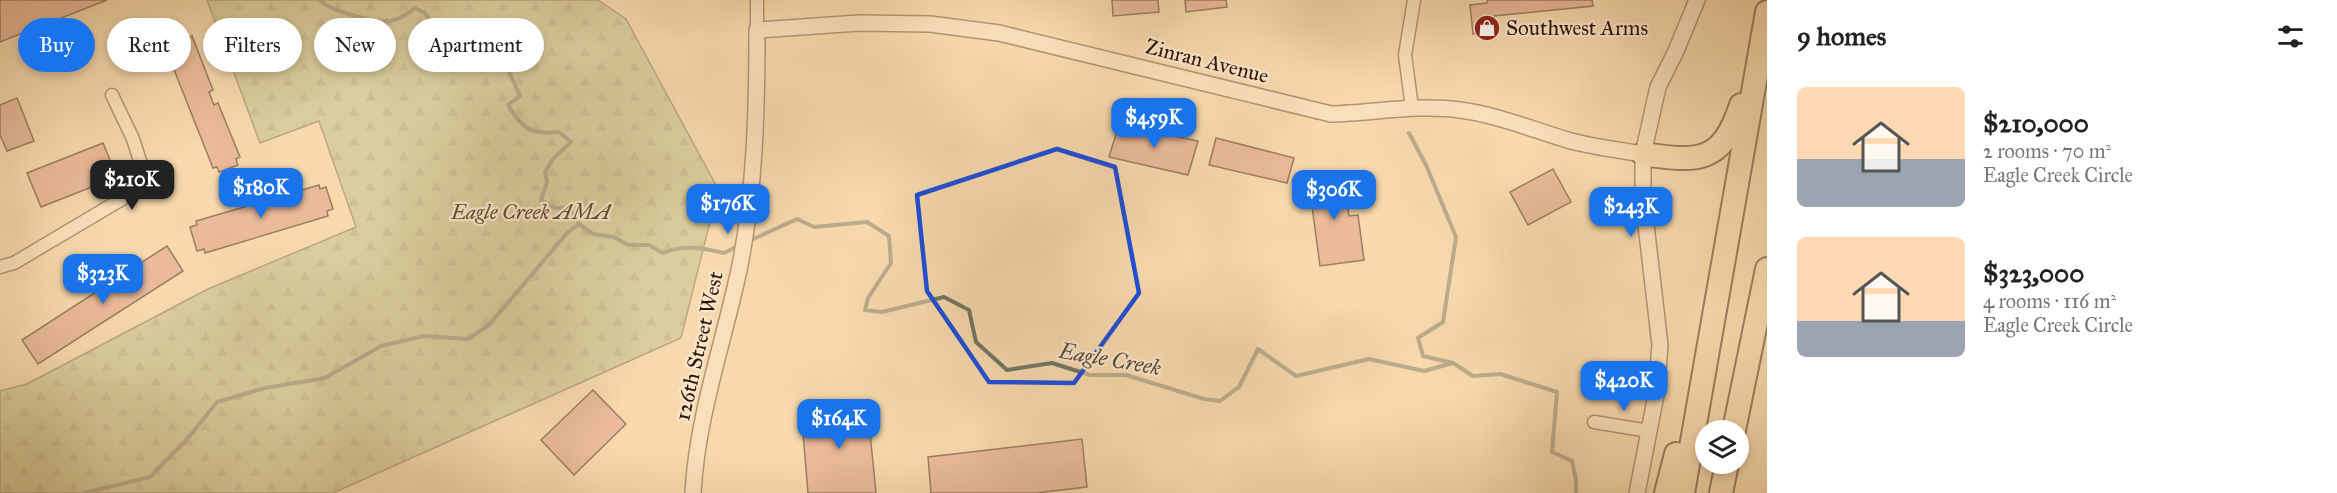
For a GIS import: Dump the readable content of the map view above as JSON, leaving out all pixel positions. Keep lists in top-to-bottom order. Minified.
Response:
{"streets":{"street":["Zinran Avenue","126th Street West"]},"crossings":[["Zinran Avenue","126th Street West"]],"water":["Eagle Creek"],"parks":["Eagle Creek AMA"],"places":{"shop":["Southwest Arms"]},"page":{"heading":"9 homes","chip":["Buy","Rent","Filters","New","Apartment"],"list":[{"name":"$210,000","note":"2 rooms · 70 m² · Eagle Creek Circle"},{"name":"$323,000","note":"4 rooms · 116 m² · Eagle Creek Circle"}],"price":["$459K","$210K","$180K","$306K","$176K","$243K","$323K","$420K","$164K"]}}
